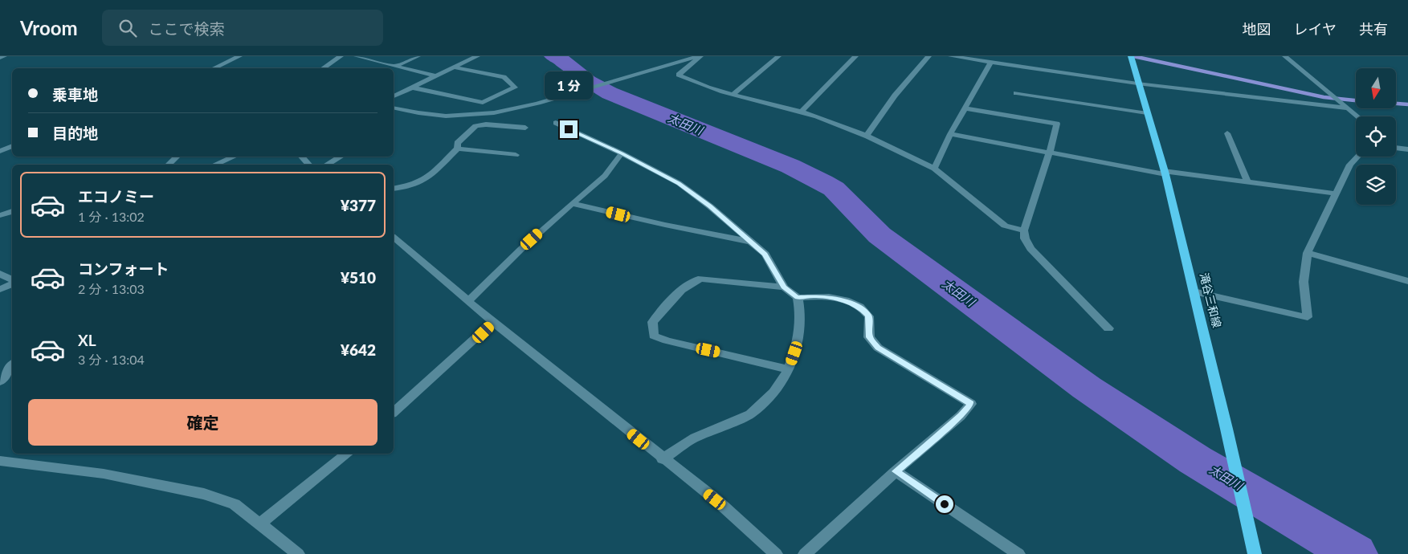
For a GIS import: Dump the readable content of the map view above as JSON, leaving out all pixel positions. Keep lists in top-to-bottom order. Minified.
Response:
{"streets":{"main road":["滝谷三和線"]},"water":["太田川"],"north":"bottom","page":{"header":"Vroom","search":"ここで検索","nav":["地図","レイヤ","共有"],"banner":["乗車地","目的地"],"bubble":"1 分","list":[{"name":"エコノミー","note":"1 分 · 13:02","value":"¥377"},{"name":"コンフォート","note":"2 分 · 13:03","value":"¥510"},{"name":"XL","note":"3 分 · 13:04","value":"¥642"}],"buttons":"確定"}}
